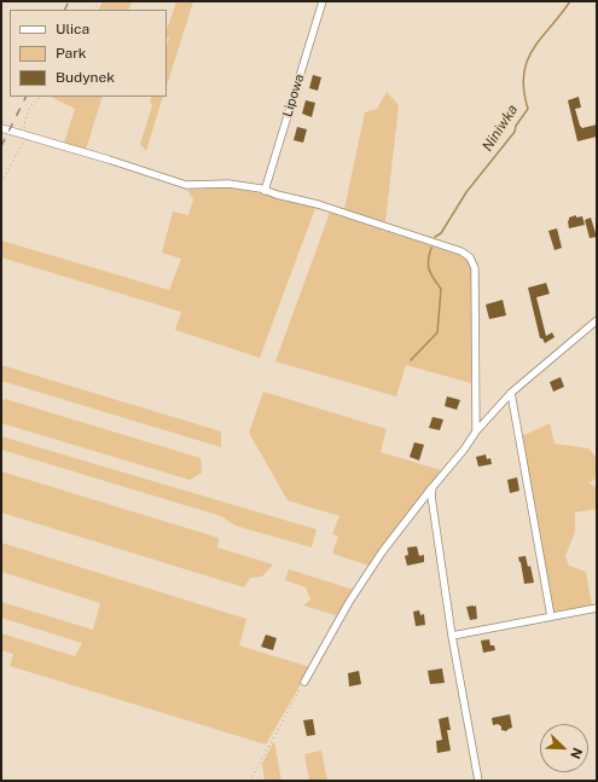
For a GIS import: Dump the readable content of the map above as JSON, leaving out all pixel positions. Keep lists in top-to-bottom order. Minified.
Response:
{"streets":{"street":["Lipowa"]},"water":["Niniwka"],"legend":["Ulica","Park","Budynek"],"north":"bottom right"}
